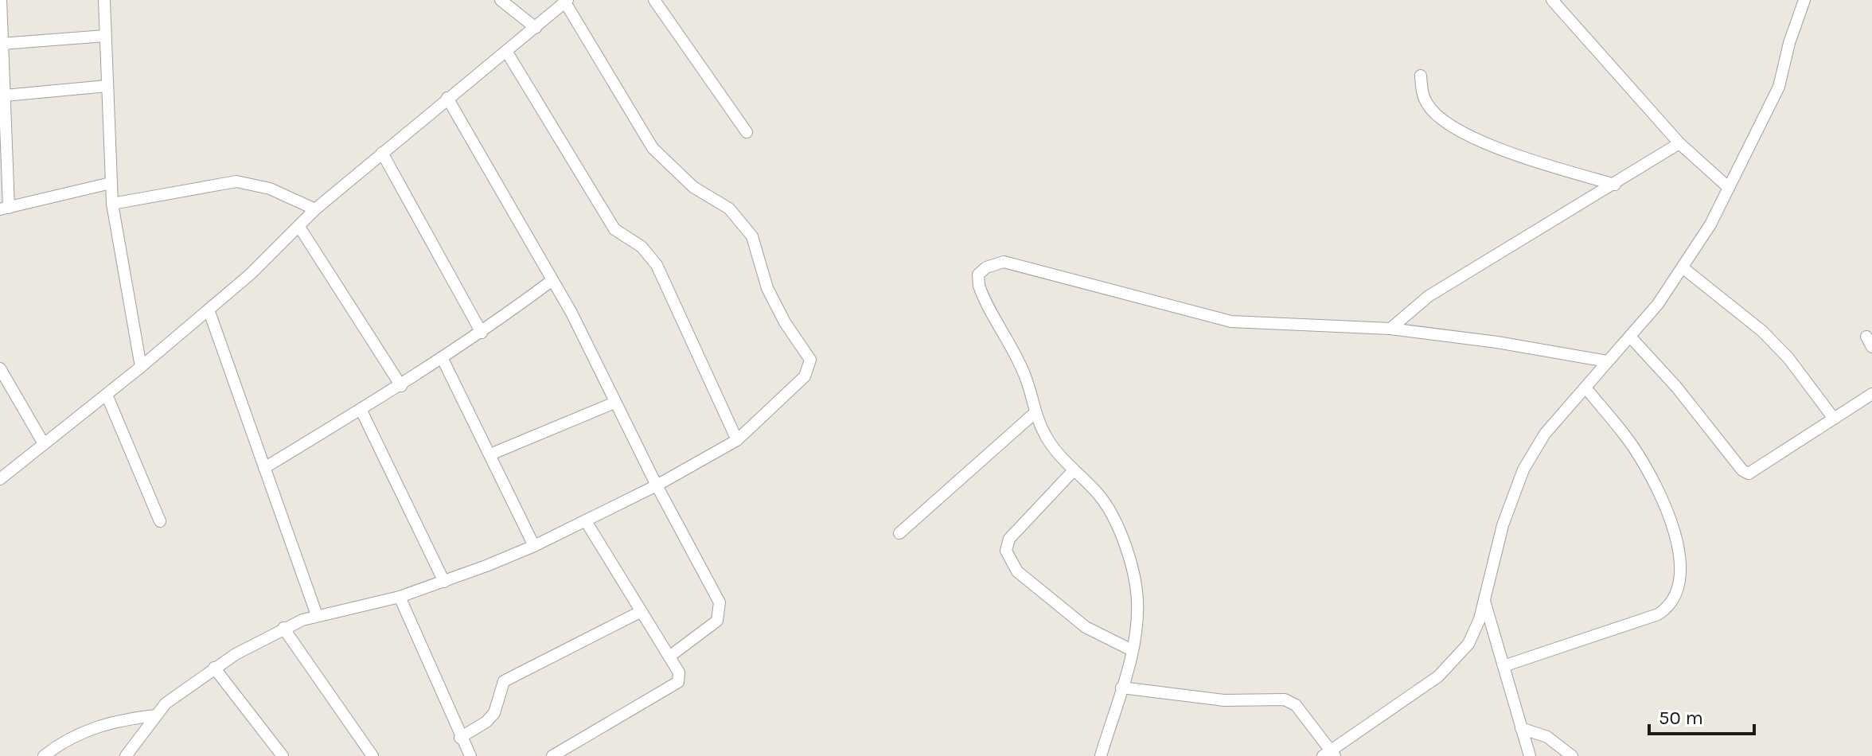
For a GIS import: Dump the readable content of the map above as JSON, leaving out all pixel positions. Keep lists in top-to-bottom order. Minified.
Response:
{"scale_bar":"50 m"}
